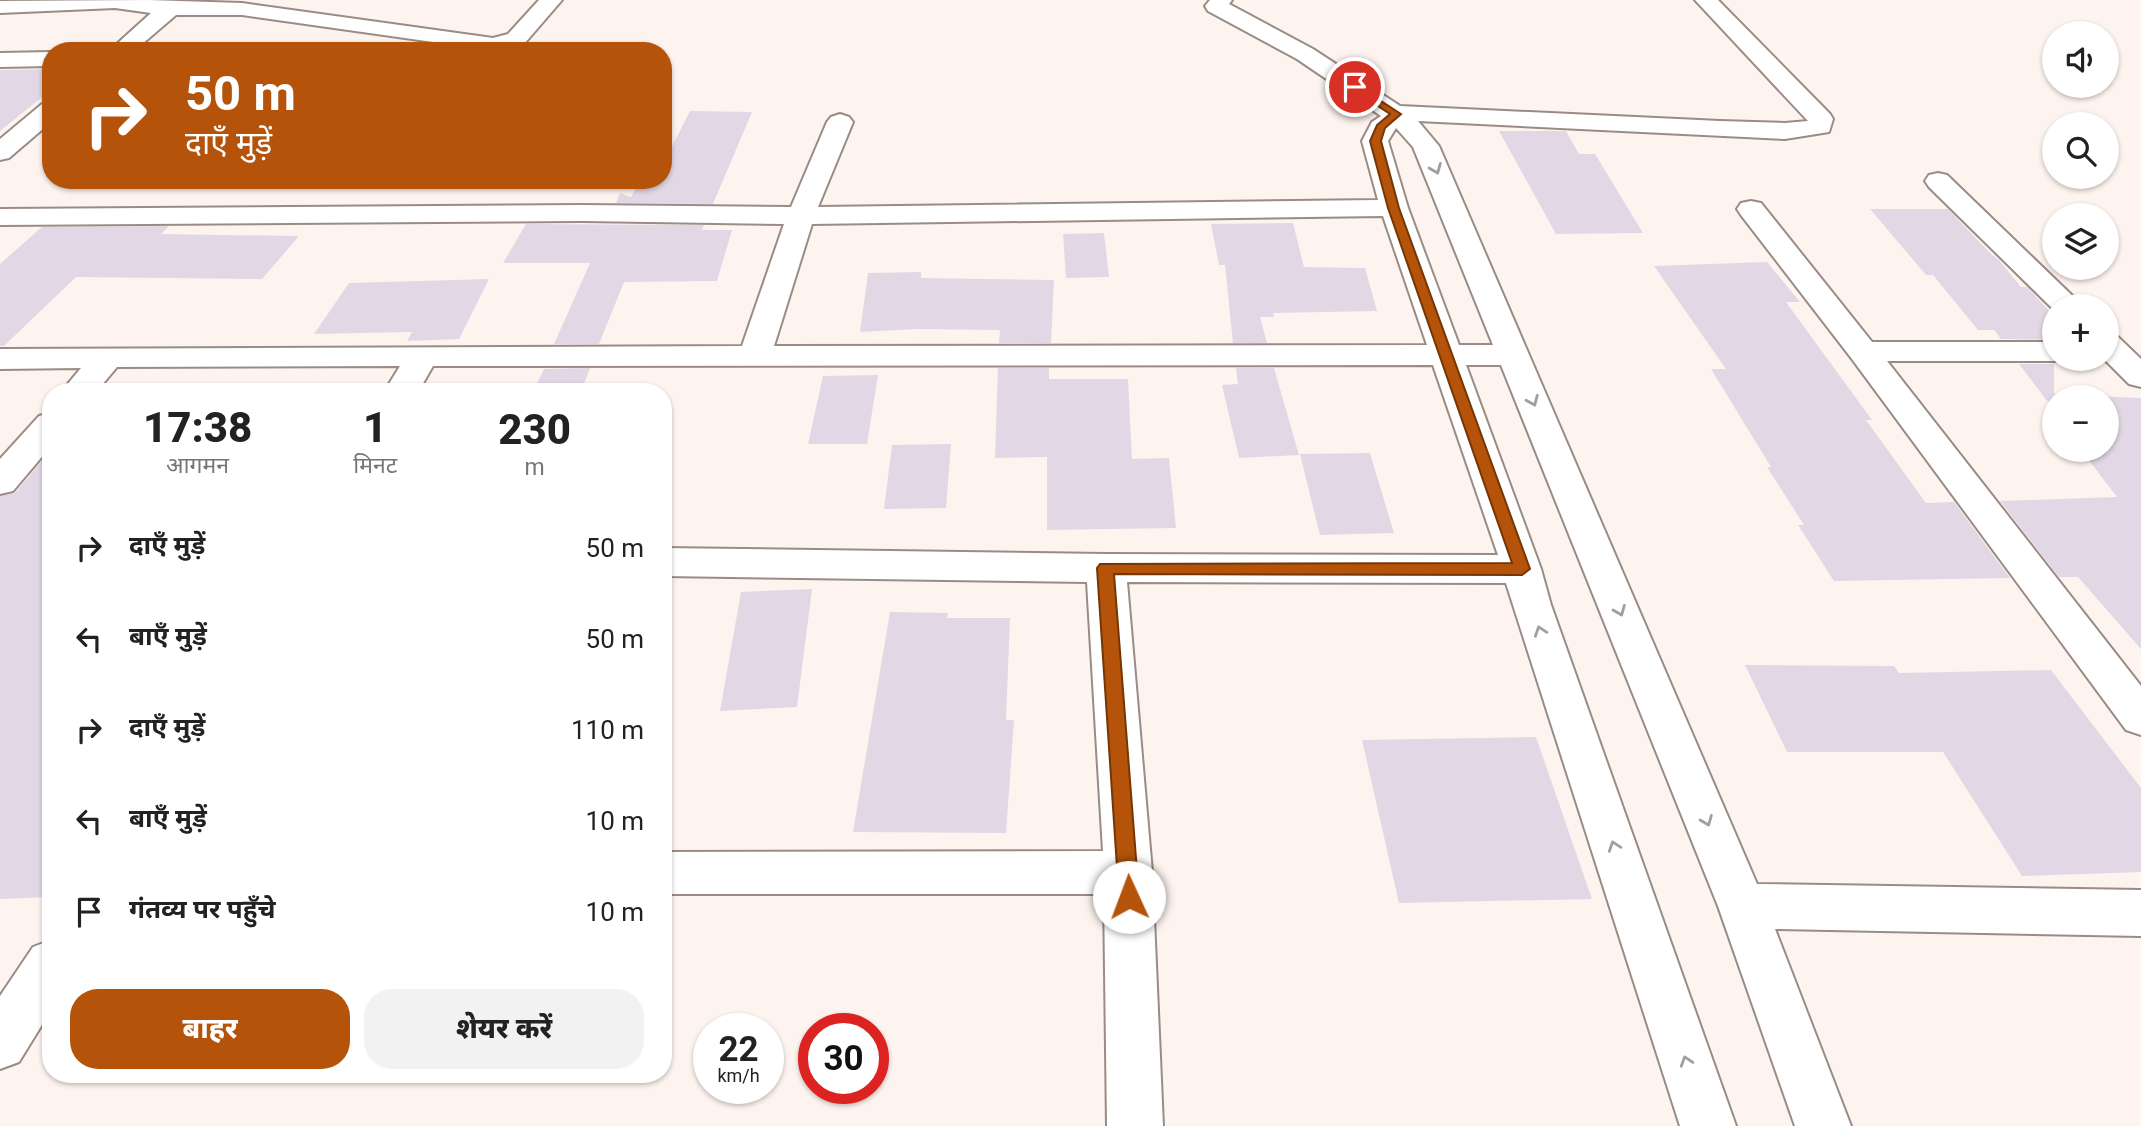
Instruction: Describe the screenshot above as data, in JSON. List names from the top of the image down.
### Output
{
  "page": {
    "map_buttons": ["+", "−"],
    "turn": ["50 m", "दाएँ मुड़ें"],
    "eta": [
      "17:38",
      "आगमन",
      "1",
      "मिनट",
      "230",
      "m"
    ],
    "list": [
      {
        "name": "दाएँ मुड़ें",
        "value": "50 m"
      },
      {
        "name": "बाएँ मुड़ें",
        "value": "50 m"
      },
      {
        "name": "दाएँ मुड़ें",
        "value": "110 m"
      },
      {
        "name": "बाएँ मुड़ें",
        "value": "10 m"
      },
      {
        "name": "गंतव्य पर पहुँचे",
        "value": "10 m"
      }
    ],
    "buttons": ["बाहर", "शेयर करें"],
    "speed": "22 km/h",
    "limit": "30"
  }
}
